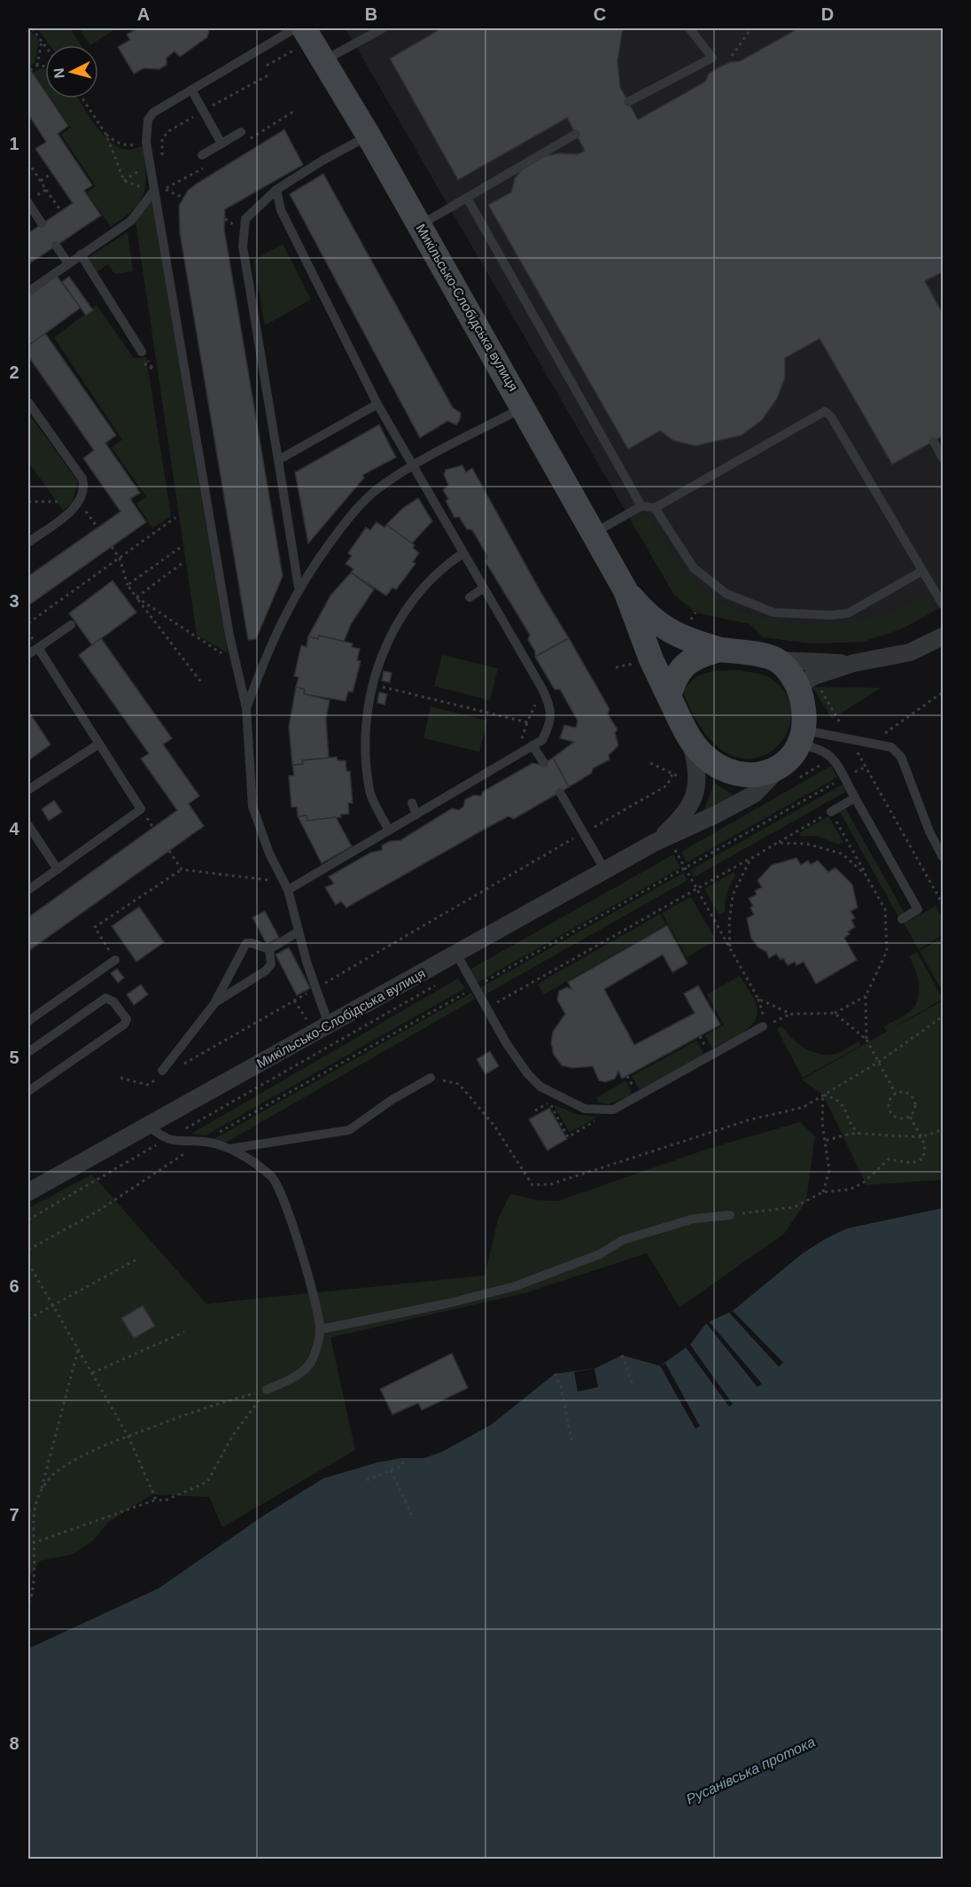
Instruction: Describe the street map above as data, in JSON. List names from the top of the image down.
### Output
{
  "streets": {
    "street": ["Микільсько-Слобідська вулиця"]
  },
  "water": ["Русанівська протока"],
  "north": "left",
  "grid": {
    "columns": [
      "A",
      "B",
      "C",
      "D"
    ],
    "rows": [
      "1",
      "2",
      "3",
      "4",
      "5",
      "6",
      "7",
      "8"
    ]
  }
}
